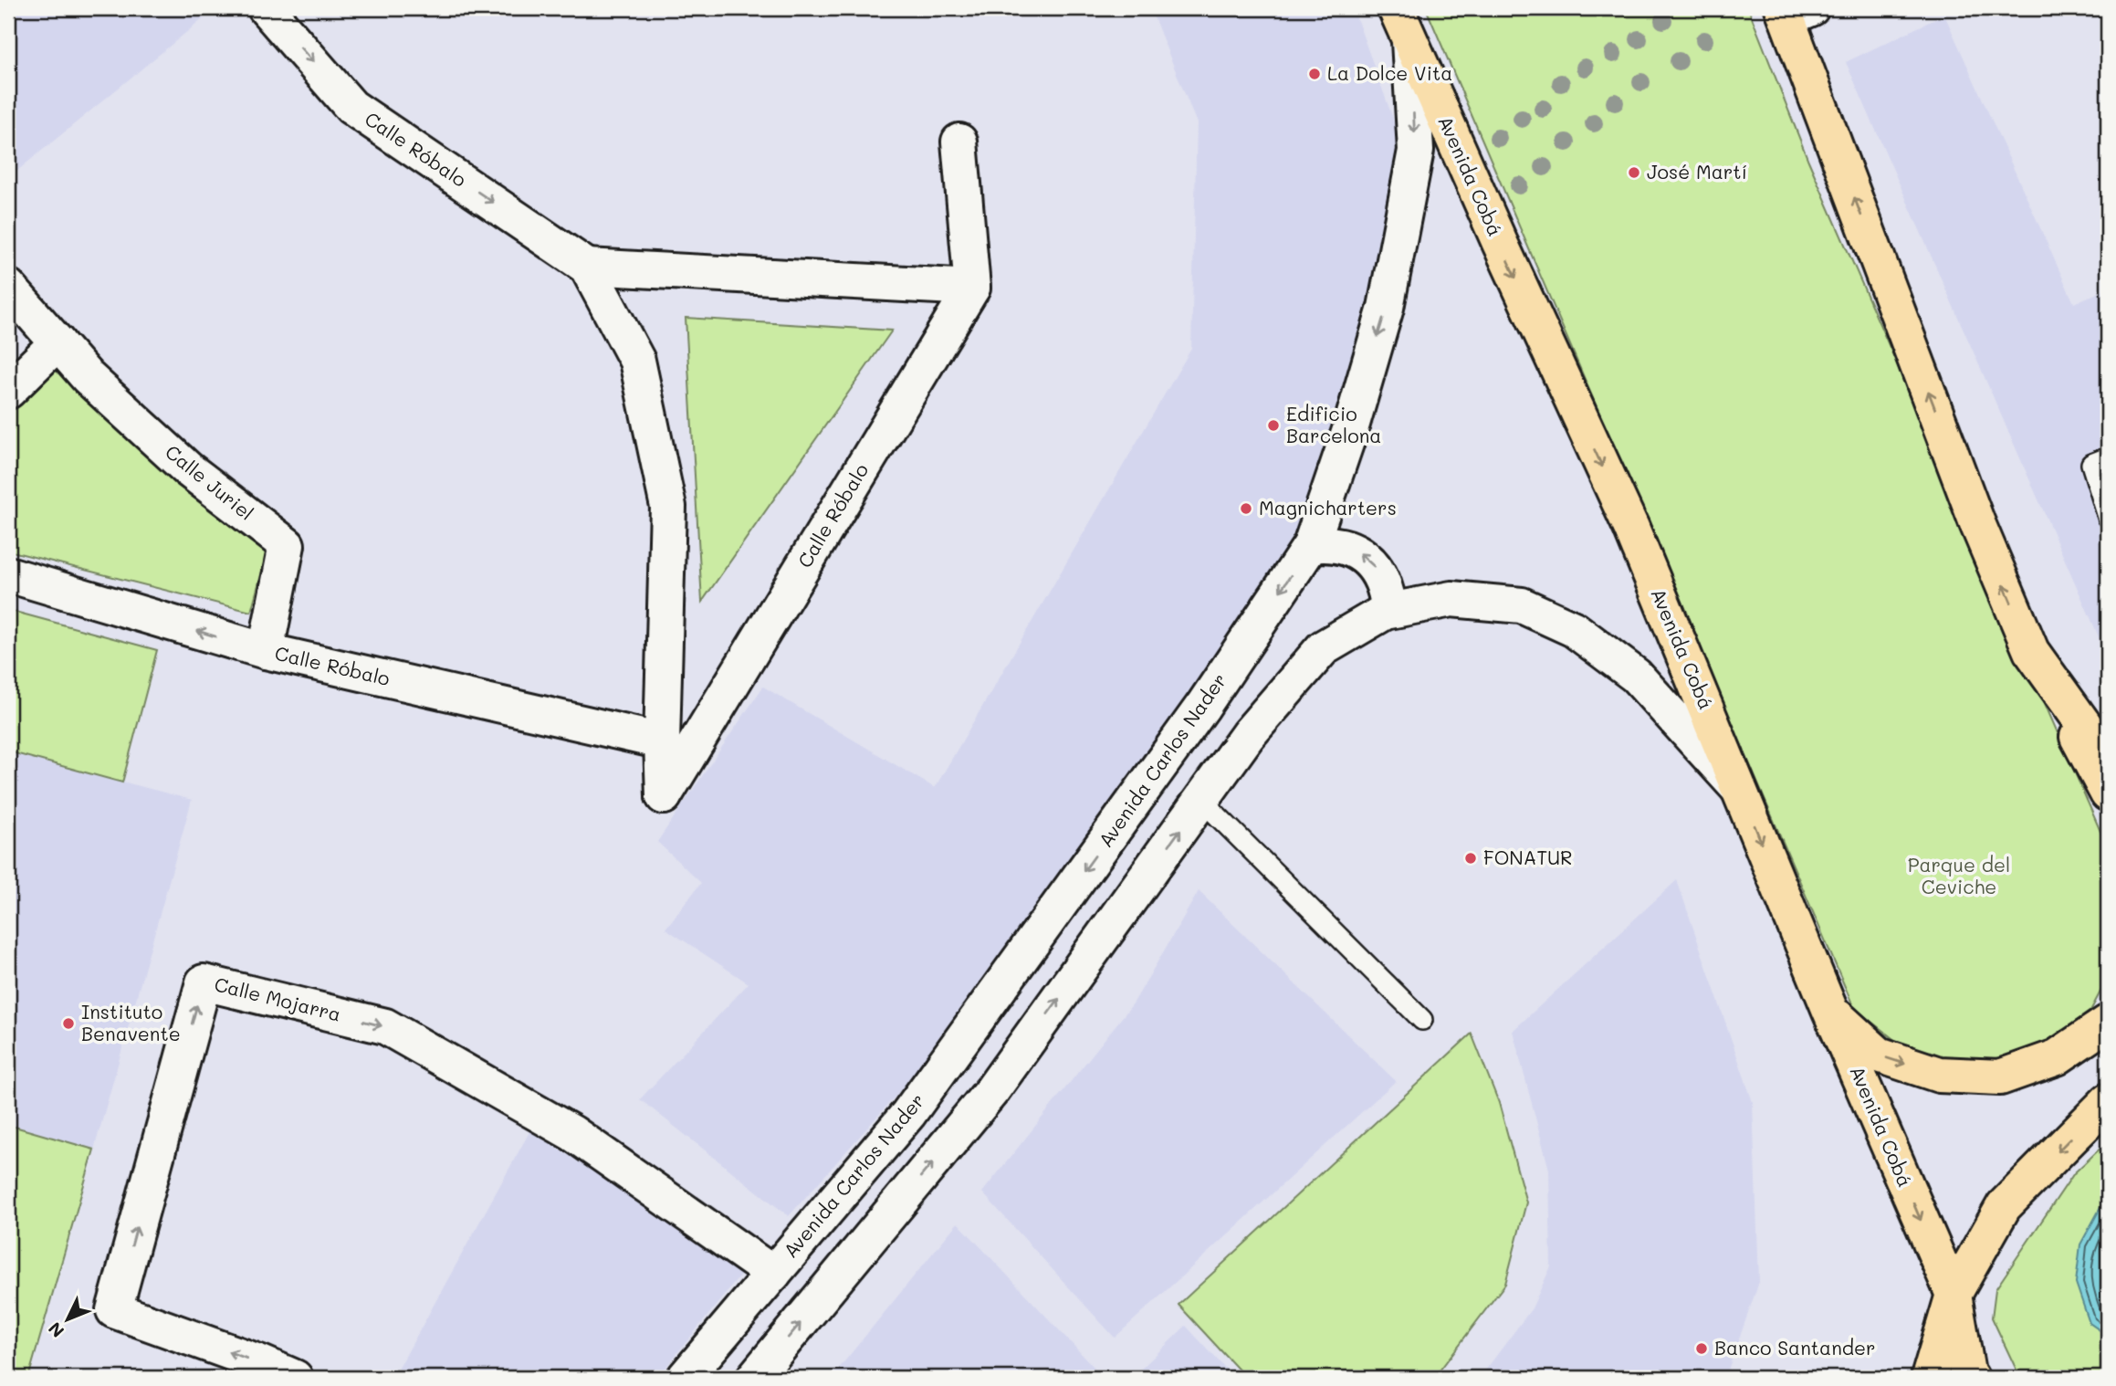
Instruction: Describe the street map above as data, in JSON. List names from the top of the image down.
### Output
{
  "streets": {
    "main road": ["Avenida Cobá"],
    "street": [
      "Calle Róbalo",
      "Calle Juriel",
      "Avenida Carlos Nader",
      "Calle Mojarra"
    ]
  },
  "crossings": [
    ["Calle Róbalo", "Calle Juriel"],
    ["Avenida Cobá", "Avenida Carlos Nader"],
    ["Avenida Carlos Nader", "Calle Mojarra"]
  ],
  "one_way": ["Avenida Cobá"],
  "parks": ["Parque del Ceviche"],
  "places": [
    "La Dolce Vita",
    "José Martí",
    "Edificio Barcelona",
    "Magnicharters",
    "FONATUR",
    "Instituto Benavente",
    "Banco Santander"
  ],
  "north": "bottom left"
}
